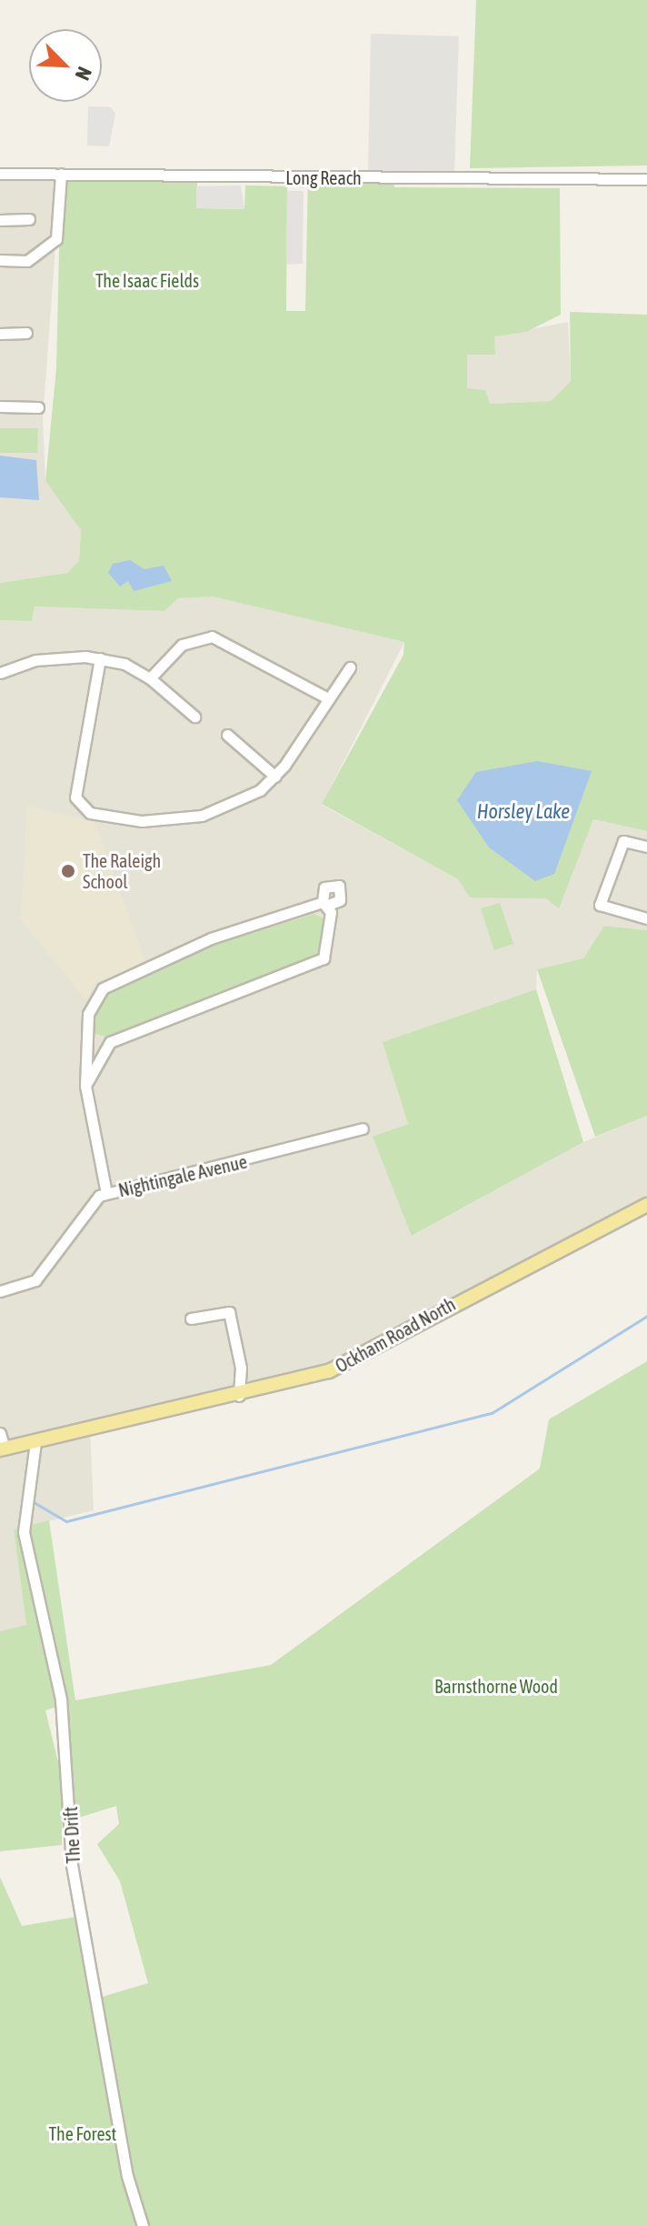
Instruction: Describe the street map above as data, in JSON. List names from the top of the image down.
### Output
{
  "streets": {
    "main road": ["Ockham Road North"],
    "street": ["Long Reach", "Nightingale Avenue", "The Drift"]
  },
  "crossings": [
    ["Ockham Road North", "The Drift"]
  ],
  "water": ["Horsley Lake"],
  "parks": ["The Isaac Fields", "Barnsthorne Wood", "The Forest"],
  "places": ["The Raleigh School"],
  "north": "bottom right"
}
